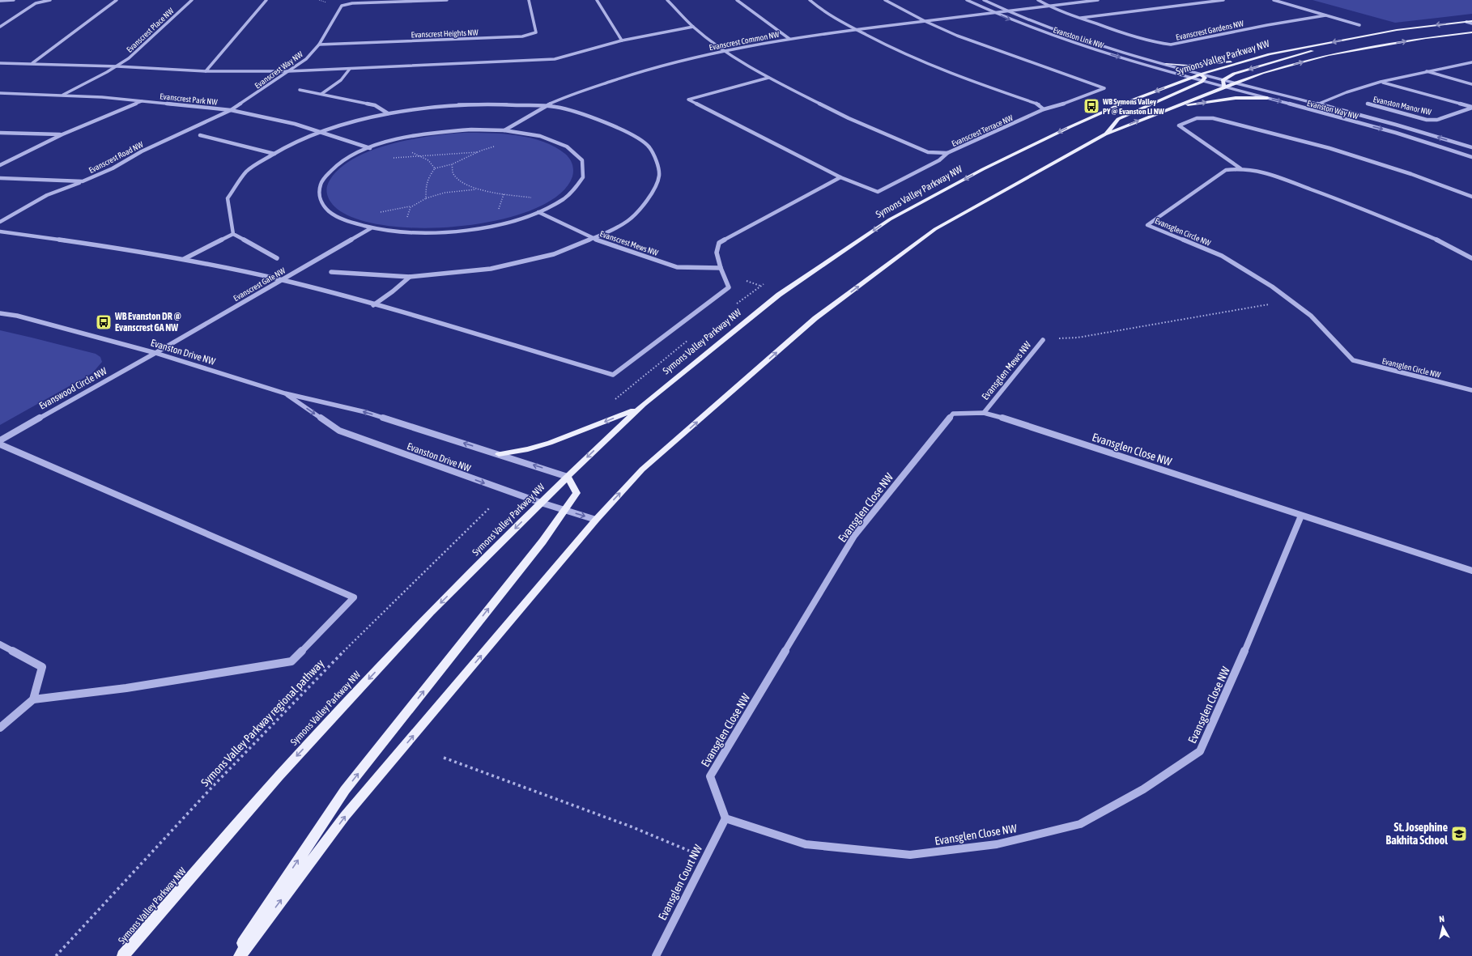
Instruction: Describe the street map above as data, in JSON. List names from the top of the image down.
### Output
{
  "streets": {
    "main road": ["Symons Valley Parkway NW"],
    "street": [
      "Evanscrest Place NW",
      "Evanscrest Gardens NW",
      "Evanscrest Heights NW",
      "Evanston Link NW",
      "Evanscrest Common NW",
      "Evanscrest Way NW",
      "Evanscrest Park NW",
      "Evanston Manor NW",
      "Evanston Way NW",
      "Evanscrest Terrace NW",
      "Evanscrest Road NW",
      "Evansglen Circle NW",
      "Evanscrest Mews NW",
      "Evanscrest Gate NW",
      "Evanston Drive NW",
      "Evansglen Mews NW",
      "Evanswood Circle NW",
      "Evansglen Close NW",
      "Evansglen Court NW"
    ],
    "path": ["Symons Valley Parkway regional pathway"]
  },
  "crossings": [
    ["Evanscrest Place NW", "Evanscrest Park NW"],
    ["Evanscrest Gardens NW", "Evanscrest Common NW"],
    ["Evanscrest Heights NW", "Evanscrest Way NW"],
    ["Evanston Link NW", "Evanscrest Common NW"],
    ["Evanston Link NW", "Symons Valley Parkway NW"],
    ["Evanston Link NW", "Evanston Way NW"],
    ["Evanscrest Common NW", "Evanscrest Terrace NW"],
    ["Symons Valley Parkway NW", "Evanston Way NW"],
    ["Symons Valley Parkway NW", "Evanston Drive NW"],
    ["Evanscrest Way NW", "Evanscrest Park NW"],
    ["Evanscrest Way NW", "Evanscrest Road NW"],
    ["Evanscrest Park NW", "Evanscrest Road NW"],
    ["Evanston Manor NW", "Evanston Way NW"],
    ["Evanscrest Gate NW", "Evanston Drive NW"],
    ["Evanscrest Gate NW", "Evanswood Circle NW"],
    ["Evanston Drive NW", "Evanswood Circle NW"],
    ["Evansglen Mews NW", "Evansglen Close NW"],
    ["Evansglen Close NW", "Evansglen Court NW"]
  ],
  "places": {
    "bus stop": ["WB Symons Valley PY @ Evanston LI NW", "WB Evanston DR @ Evanscrest GA NW"],
    "school or university": ["St. Josephine Bakhita School"]
  },
  "north": "top"
}
